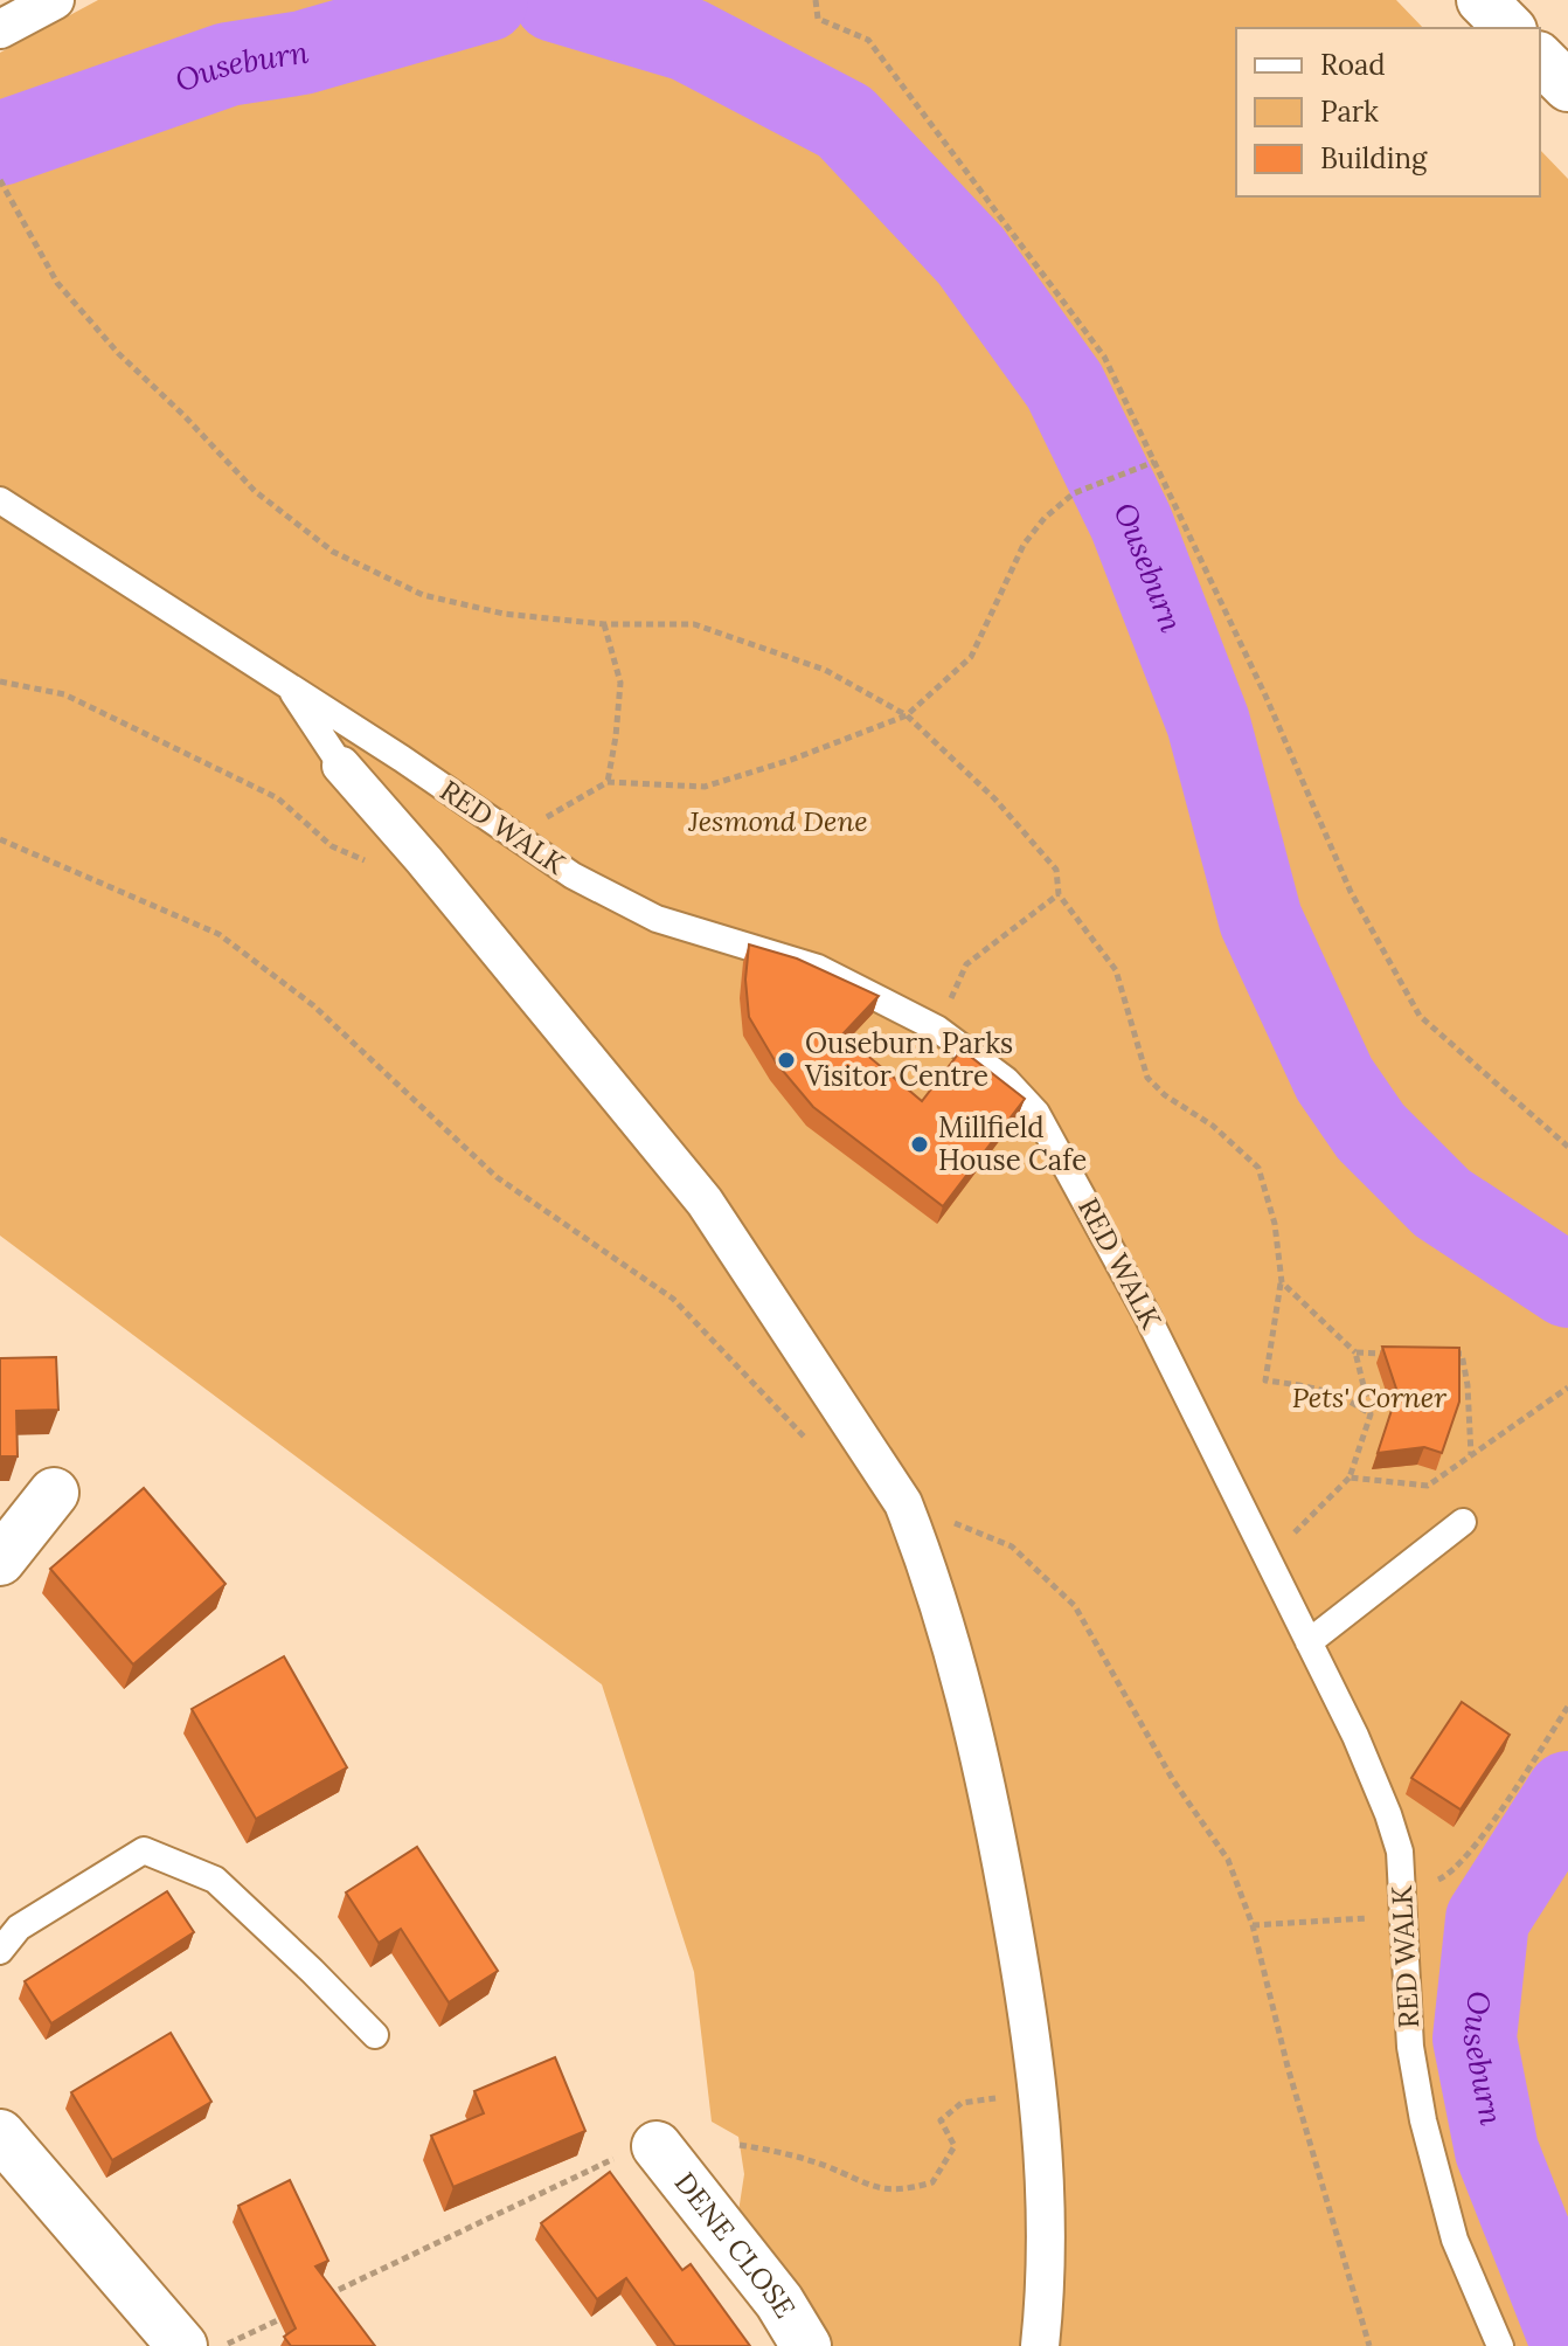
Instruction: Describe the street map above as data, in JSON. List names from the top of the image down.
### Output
{
  "streets": {
    "street": ["DENE CLOSE"],
    "lane": ["RED WALK"]
  },
  "water": ["Ouseburn"],
  "parks": ["Jesmond Dene", "Pets' Corner"],
  "places": ["Ouseburn Parks Visitor Centre", "Millfield House Cafe"],
  "legend": ["Road", "Park", "Building"]
}
